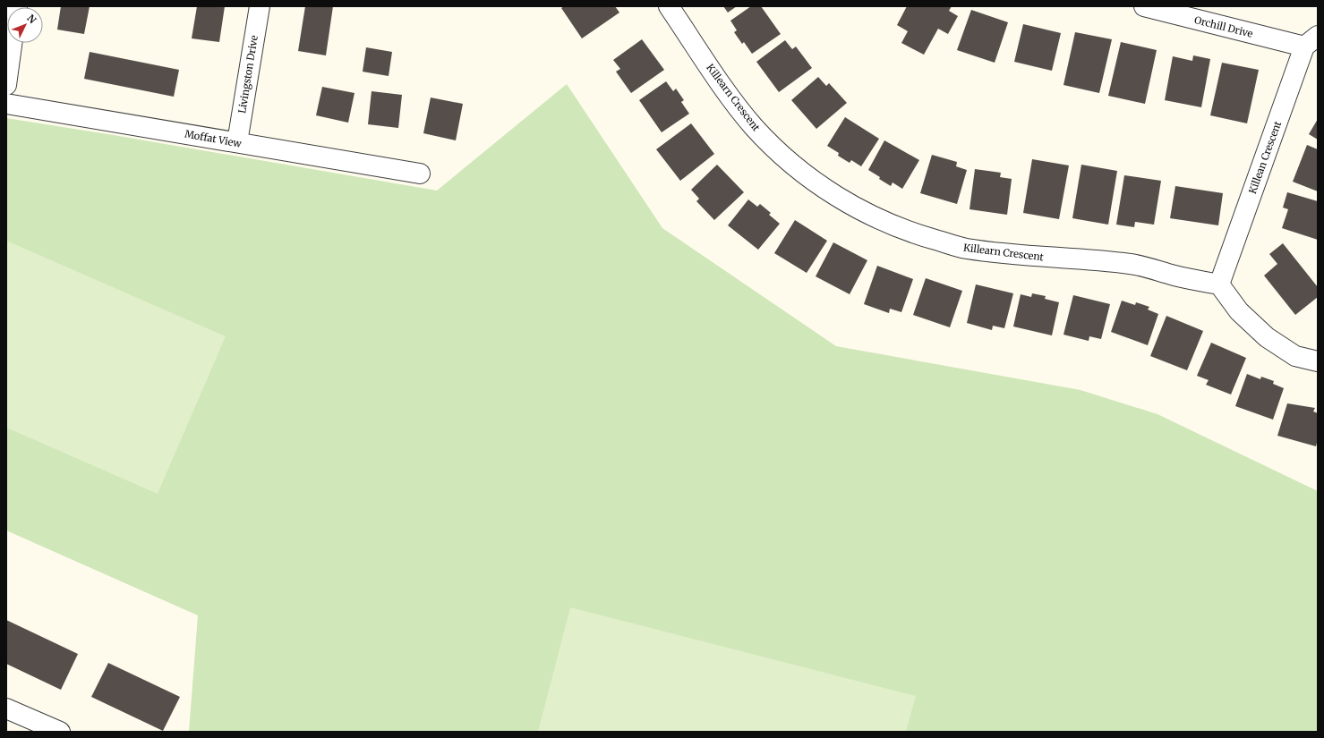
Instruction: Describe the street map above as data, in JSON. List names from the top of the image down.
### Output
{
  "streets": {
    "street": [
      "Orchill Drive",
      "Livingston Drive",
      "Killearn Crescent",
      "Moffat View",
      "Killean Crescent"
    ]
  },
  "crossings": [
    ["Orchill Drive", "Killean Crescent"],
    ["Livingston Drive", "Moffat View"],
    ["Killearn Crescent", "Killean Crescent"]
  ],
  "north": "top right"
}
